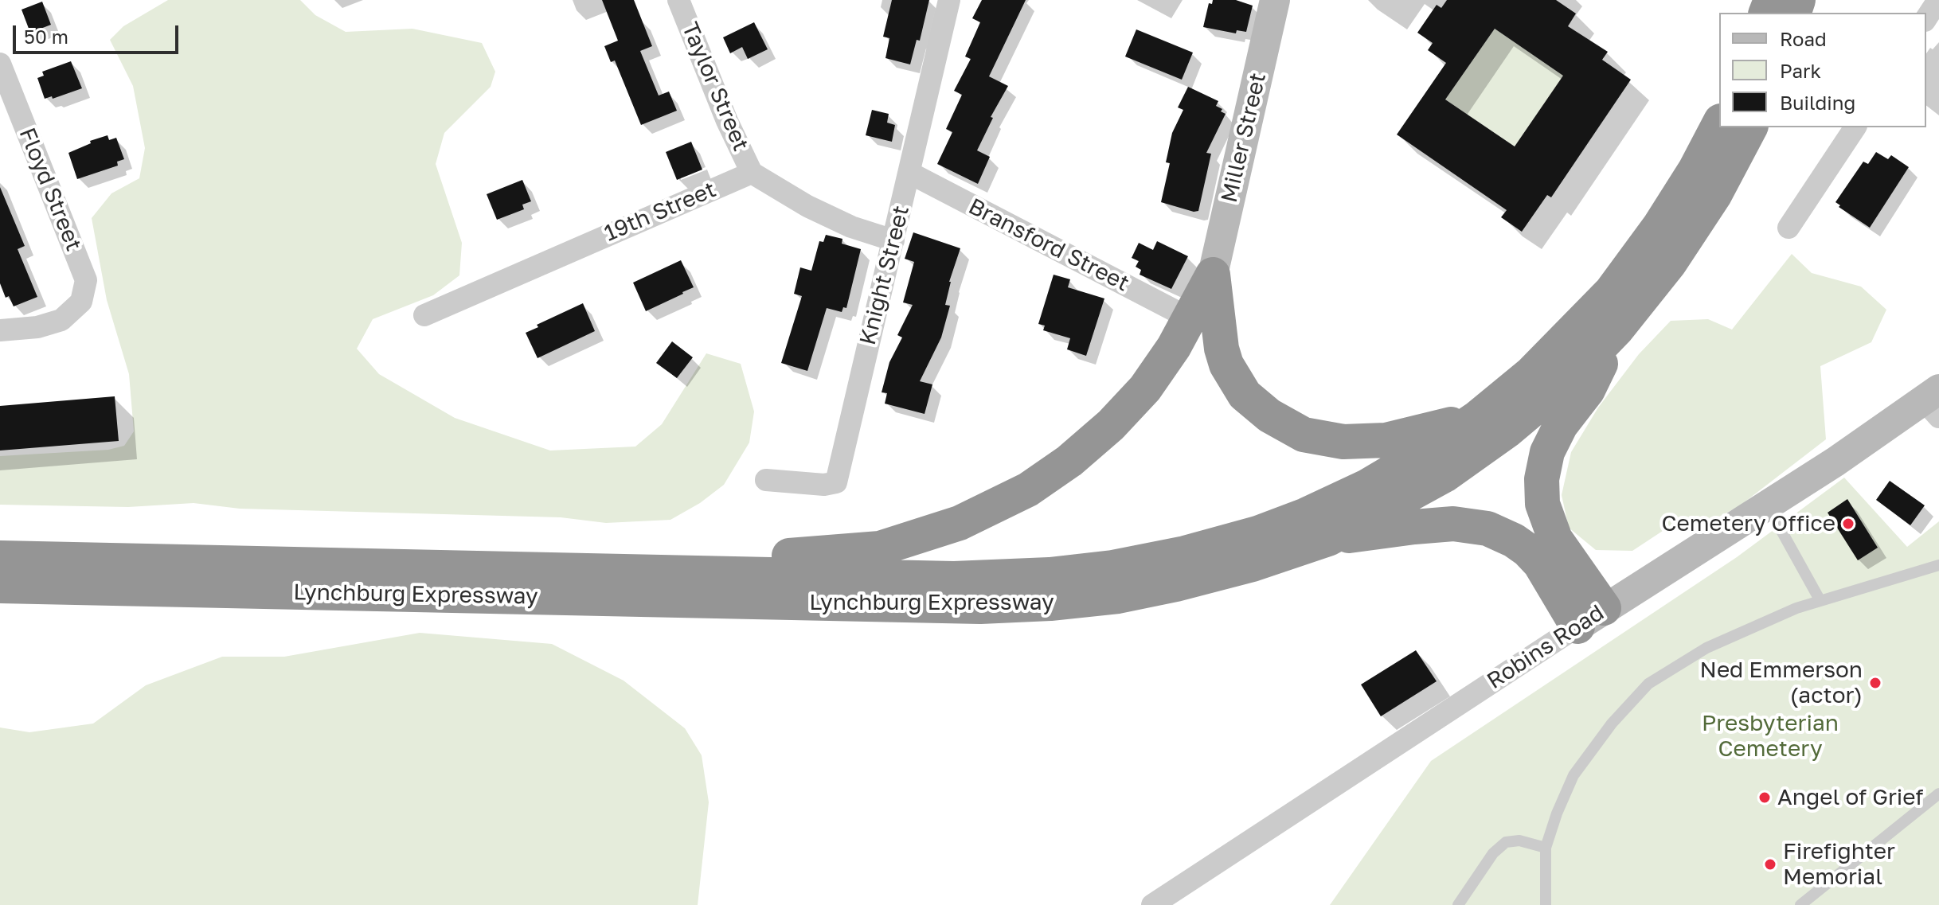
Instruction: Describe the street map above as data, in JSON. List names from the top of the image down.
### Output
{
  "streets": {
    "highway": ["Lynchburg Expressway"],
    "main road": ["Miller Street", "Robins Road"],
    "street": [
      "Taylor Street",
      "Floyd Street",
      "19th Street",
      "Bransford Street",
      "Knight Street"
    ]
  },
  "crossings": [
    ["Taylor Street", "19th Street"],
    ["Bransford Street", "Knight Street"]
  ],
  "parks": ["Presbyterian Cemetery"],
  "places": [
    "Cemetery Office",
    "Ned Emmerson (actor)",
    "Angel of Grief",
    "Firefighter Memorial"
  ],
  "legend": ["Road", "Park", "Building"],
  "scale_bar": "50 m"
}
